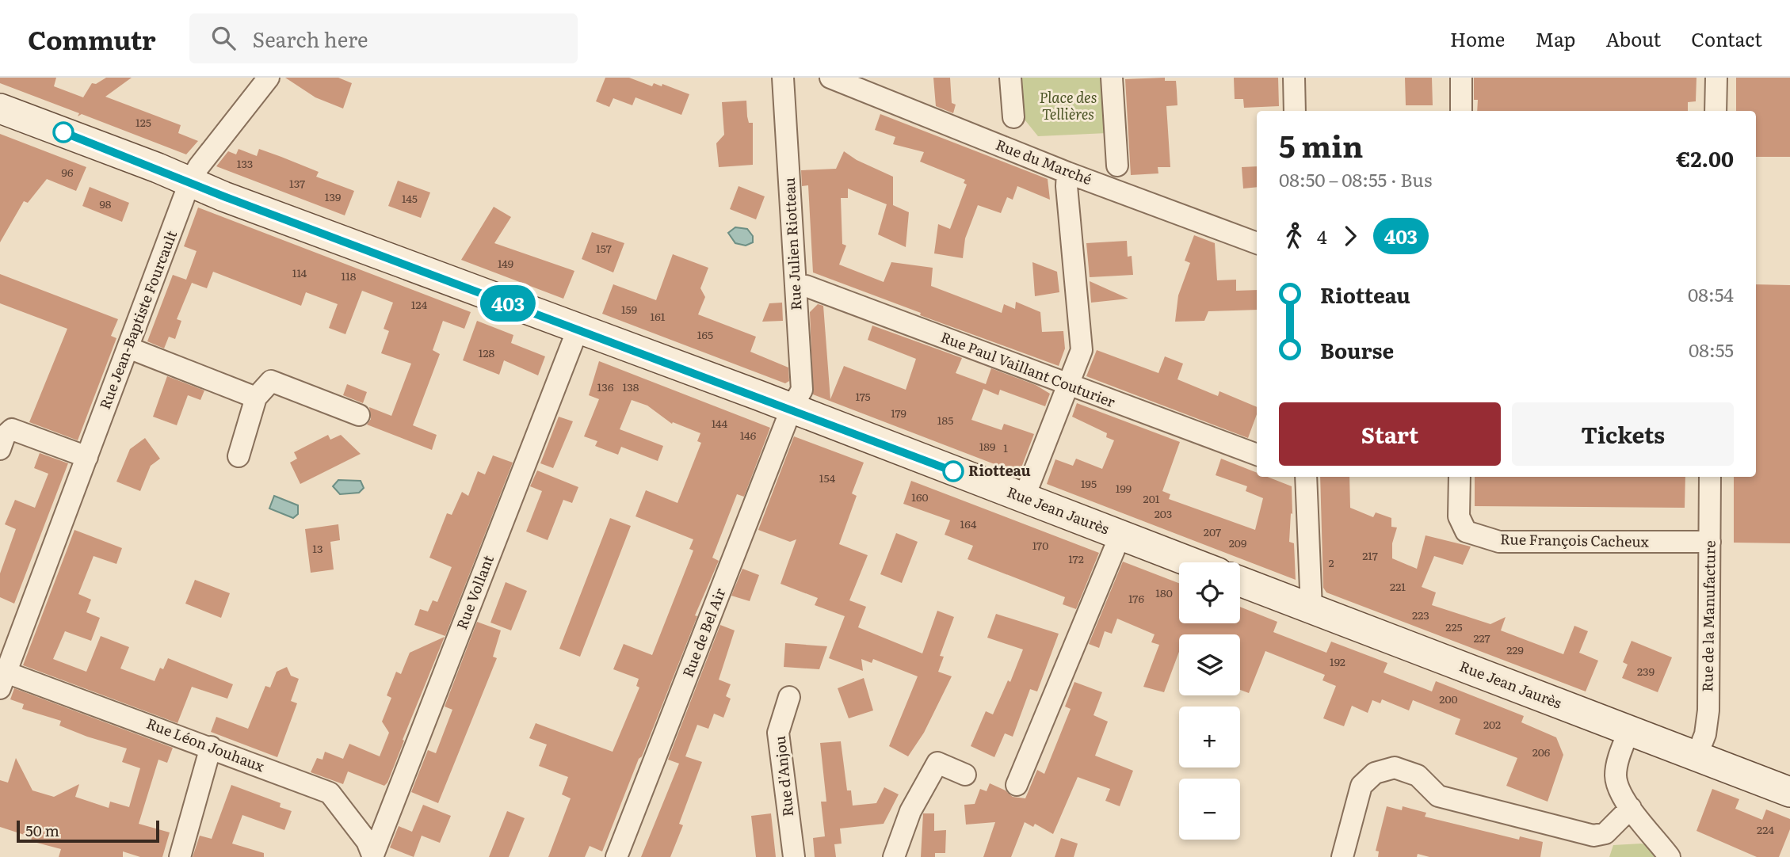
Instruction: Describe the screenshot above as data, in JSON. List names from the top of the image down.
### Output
{
  "streets": {
    "main road": ["Rue Jean Jaurès"],
    "street": [
      "Rue du Marché",
      "Rue Julien Riotteau",
      "Rue Jean-Baptiste Fourcault",
      "Rue Paul Vaillant Couturier",
      "Rue François Cacheux",
      "Rue Vollant",
      "Rue de la Manufacture",
      "Rue de Bel Air",
      "Rue Léon Jouhaux",
      "Rue d'Anjou"
    ]
  },
  "crossings": [
    ["Rue Julien Riotteau", "Rue Paul Vaillant Couturier"],
    ["Rue Julien Riotteau", "Rue Jean Jaurès"],
    ["Rue Julien Riotteau", "Rue de Bel Air"],
    ["Rue Jean-Baptiste Fourcault", "Rue Jean Jaurès"],
    ["Rue Jean-Baptiste Fourcault", "Rue Léon Jouhaux"],
    ["Rue Jean Jaurès", "Rue Vollant"],
    ["Rue Jean Jaurès", "Rue de la Manufacture"],
    ["Rue Jean Jaurès", "Rue de Bel Air"],
    ["Rue François Cacheux", "Rue de la Manufacture"],
    ["Rue Vollant", "Rue Léon Jouhaux"]
  ],
  "parks": ["Place des Tellières"],
  "places": ["Riotteau"],
  "lines": ["bus line 403"],
  "house_numbers": [
    "125",
    "133",
    "96",
    "137",
    "139",
    "145",
    "98",
    "157",
    "149",
    "114",
    "118",
    "124",
    "159",
    "161",
    "165",
    "128",
    "136",
    "138",
    "175",
    "179",
    "185",
    "144",
    "146",
    "189",
    "1",
    "154",
    "195",
    "199",
    "160",
    "201",
    "203",
    "164",
    "207",
    "209",
    "170",
    "13",
    "217",
    "172",
    "2",
    "221",
    "180",
    "176",
    "223",
    "225",
    "227",
    "229",
    "192",
    "239",
    "200",
    "202",
    "206",
    "224"
  ],
  "scale_bar": "50 m",
  "page": {
    "header": "Commutr",
    "search": "Search here",
    "nav": [
      "Home",
      "Map",
      "About",
      "Contact"
    ],
    "on_map": "403",
    "heading": ["5 min", "08:50 – 08:55 · Bus", "€2.00"],
    "legs": ["4", "403"],
    "list": [
      {
        "name": "Riotteau",
        "value": "08:54"
      },
      {
        "name": "Bourse",
        "value": "08:55"
      }
    ],
    "buttons": ["Start", "Tickets"],
    "map_buttons": ["+", "−"],
    "scale": "50 m"
  }
}
